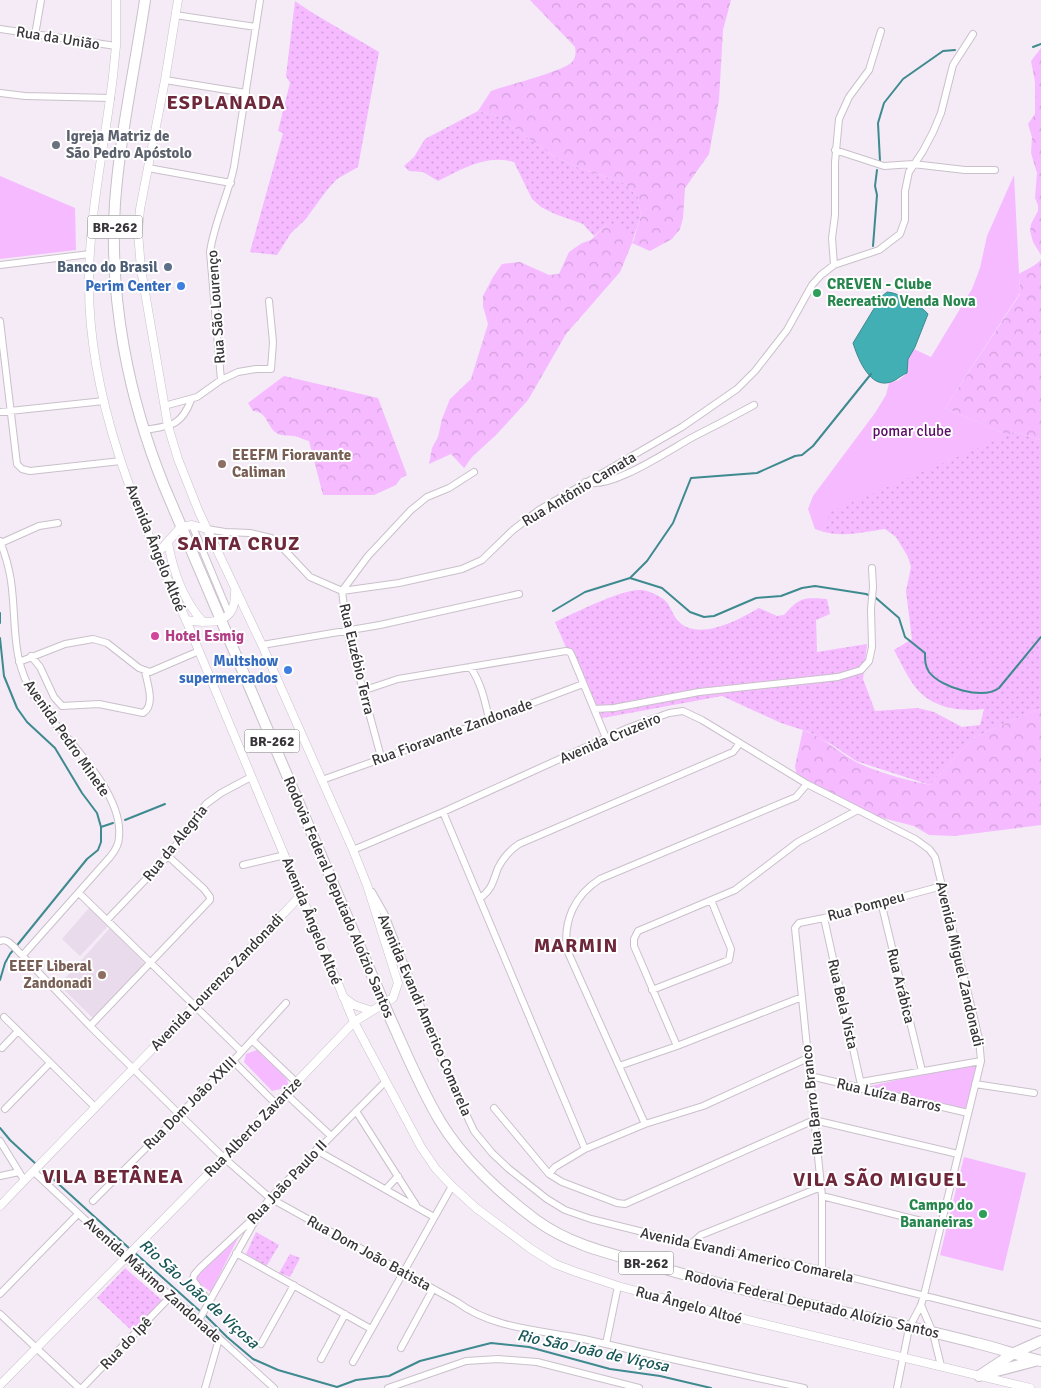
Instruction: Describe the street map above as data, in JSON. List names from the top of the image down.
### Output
{
  "streets": {
    "highway": ["BR-262", "Rodovia Federal Deputado Aloízio Santos"],
    "street": [
      "Rua da União",
      "Rua São Lourenço",
      "Rua Antônio Camata",
      "Avenida Ângelo Altoé",
      "Rua Euzébio Terra",
      "Rua Fioravante Zandonade",
      "Avenida Pedro Minete",
      "Avenida Cruzeiro",
      "Rua da Alegria",
      "Rua Pompeu",
      "Avenida Miguel Zandonadi",
      "Avenida Lourenzo Zandonadi",
      "Rua Arábica",
      "Rua Bela Vista",
      "Avenida Evandi Americo Comarela",
      "Rua Luíza Barros",
      "Rua Barro Branco",
      "Rua Dom João XXIII",
      "Rua Alberto Zavarize",
      "Rua João Paulo II",
      "Rua Dom João Batista",
      "Avenida Máximo Zandonade",
      "Rua Ângelo Altoé",
      "Rua do Ipê"
    ]
  },
  "crossings": [
    ["Rua da União", "Avenida Ângelo Altoé"],
    ["Rua Antônio Camata", "Rua Euzébio Terra"],
    ["Avenida Ângelo Altoé", "Rua da Alegria"],
    ["Avenida Ângelo Altoé", "Avenida Lourenzo Zandonadi"],
    ["Avenida Ângelo Altoé", "Rua Alberto Zavarize"],
    ["Avenida Ângelo Altoé", "Rua Ângelo Altoé"],
    ["Rua Euzébio Terra", "Rua Fioravante Zandonade"],
    ["Rua Fioravante Zandonade", "Avenida Evandi Americo Comarela"],
    ["Avenida Pedro Minete", "Rua Dom João Batista"],
    ["Avenida Cruzeiro", "Avenida Miguel Zandonadi"],
    ["Avenida Cruzeiro", "Avenida Evandi Americo Comarela"],
    ["Rodovia Federal Deputado Aloízio Santos", "Avenida Miguel Zandonadi"],
    ["Rua Pompeu", "Avenida Miguel Zandonadi"],
    ["Rua Pompeu", "Rua Arábica"],
    ["Rua Pompeu", "Rua Bela Vista"],
    ["Rua Pompeu", "Rua Barro Branco"],
    ["Avenida Miguel Zandonadi", "Avenida Evandi Americo Comarela"],
    ["Avenida Miguel Zandonadi", "Rua Luíza Barros"],
    ["Avenida Lourenzo Zandonadi", "Rua Dom João Batista"],
    ["Avenida Lourenzo Zandonadi", "Avenida Máximo Zandonade"],
    ["Rua Bela Vista", "Rua Luíza Barros"],
    ["Avenida Evandi Americo Comarela", "Rua Barro Branco"],
    ["Rua Luíza Barros", "Rua Barro Branco"],
    ["Rua Dom João XXIII", "Rua Dom João Batista"],
    ["Rua Alberto Zavarize", "Rua Dom João Batista"],
    ["Rua Alberto Zavarize", "Avenida Máximo Zandonade"],
    ["Rua Alberto Zavarize", "Rua Ângelo Altoé"],
    ["Rua João Paulo II", "Rua Dom João Batista"],
    ["Rua João Paulo II", "Rua Ângelo Altoé"],
    ["Avenida Máximo Zandonade", "Rua do Ipê"]
  ],
  "districts": [
    "ESPLANADA",
    "SANTA CRUZ",
    "MARMIN",
    "VILA BETÂNEA",
    "VILA SÃO MIGUEL"
  ],
  "water": ["Rio São João de Viçosa"],
  "parks": ["pomar clube"],
  "places": [
    "Igreja Matriz de São Pedro Apóstolo",
    "Banco do Brasil",
    "Perim Center",
    "CREVEN - Clube Recreativo Venda Nova",
    "EEEFM Fioravante Caliman",
    "Hotel Esmig",
    "Multshow supermercados",
    "EEEF Liberal Zandonadi",
    "Campo do Bananeiras"
  ]
}
